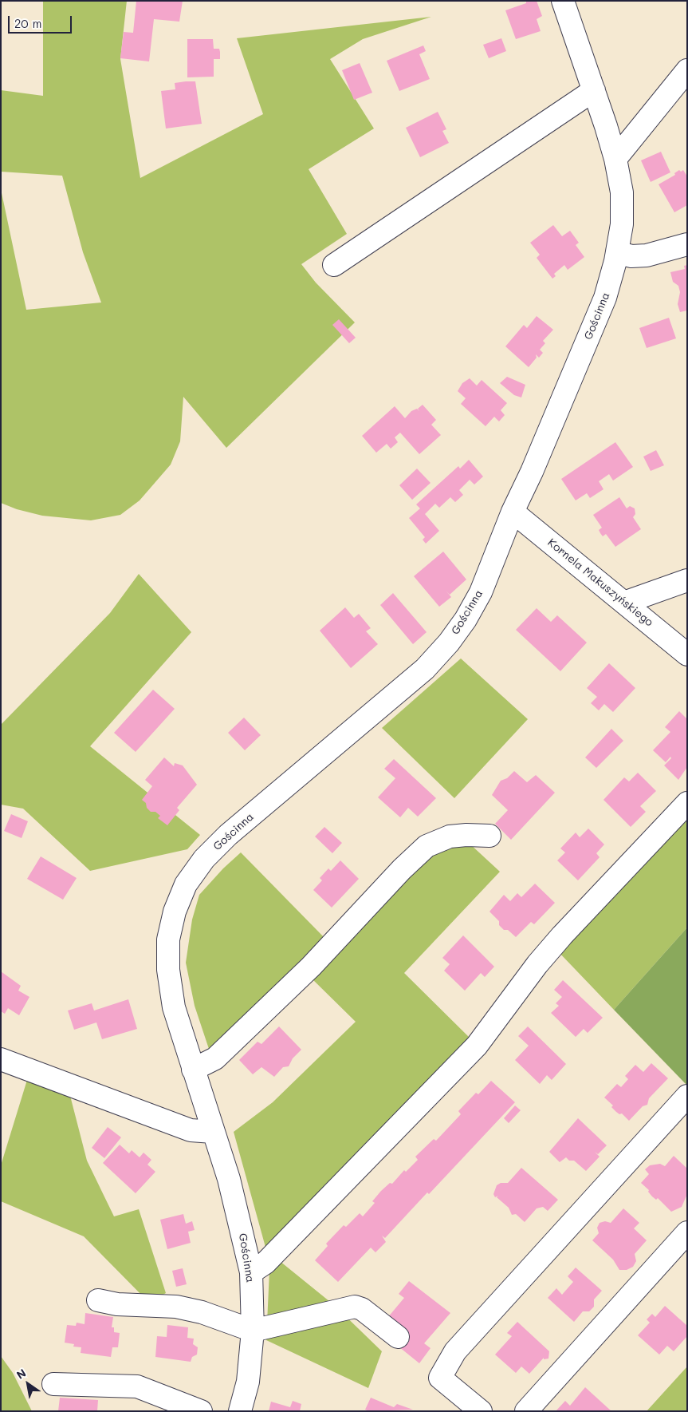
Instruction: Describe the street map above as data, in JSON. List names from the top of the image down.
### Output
{
  "streets": {
    "street": ["Gościnna", "Kornela Makuszyńskiego"]
  },
  "crossings": [
    ["Gościnna", "Kornela Makuszyńskiego"]
  ],
  "scale_bar": "20 m",
  "north": "top left"
}
